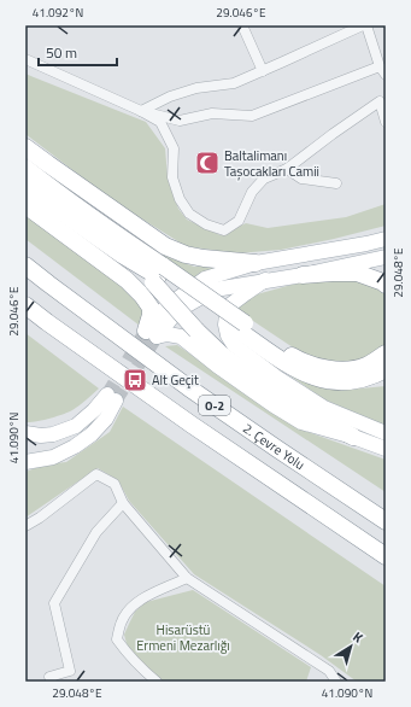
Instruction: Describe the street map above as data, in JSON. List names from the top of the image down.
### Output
{
  "streets": {
    "highway": ["O-2", "2. Çevre Yolu"]
  },
  "parks": ["Hisarüstü Ermeni Mezarlığı"],
  "places": {
    "mosque": ["Baltalimanı Taşocakları Camii"],
    "bus stop": ["Alt Geçit"]
  },
  "scale_bar": "50 m",
  "north": "top right",
  "coordinates": [
    "41.092°N",
    "29.046°E",
    "29.048°E",
    "41.090°N"
  ]
}
